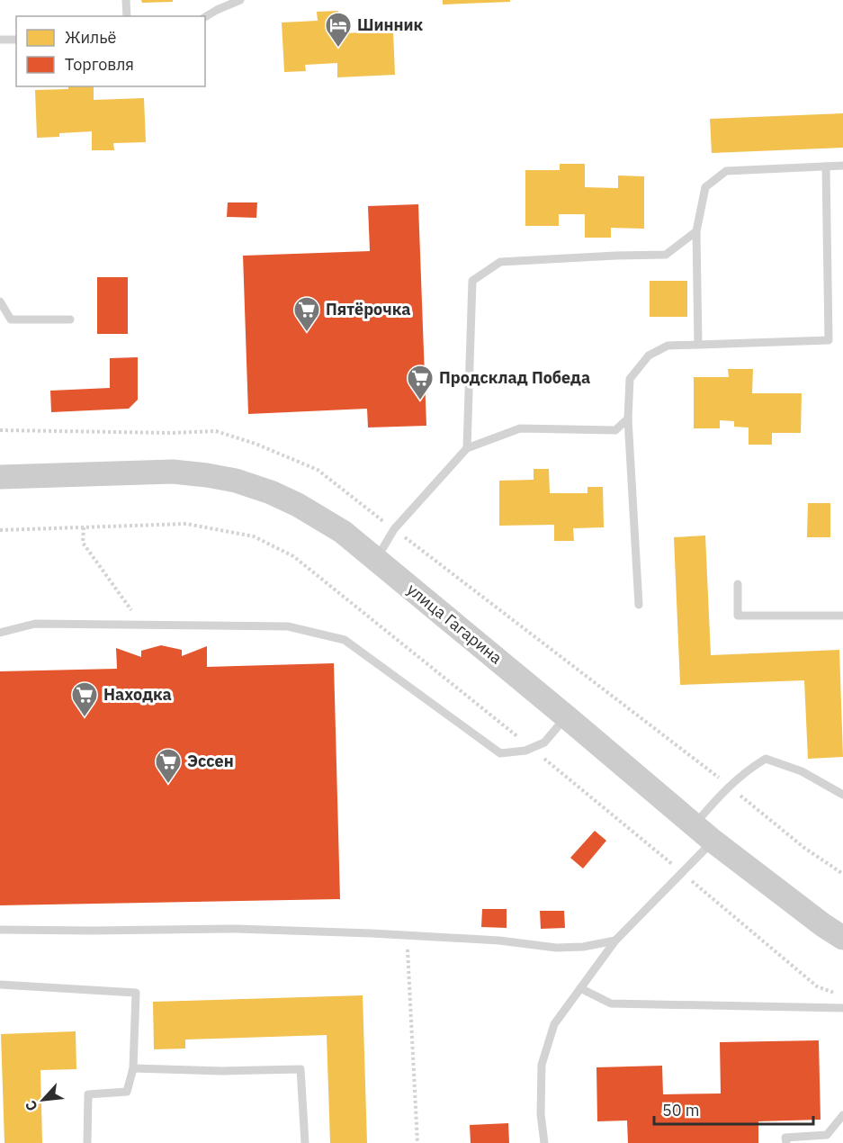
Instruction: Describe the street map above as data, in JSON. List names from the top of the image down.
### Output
{
  "streets": {
    "main road": ["улица Гагарина"]
  },
  "places": {
    "hotel": ["Шинник"],
    "supermarket": [
      "Пятёрочка",
      "Продсклад Победа",
      "Находка",
      "Эссен"
    ]
  },
  "legend": ["Жильё", "Торговля"],
  "scale_bar": "50 m",
  "north": "bottom left"
}
